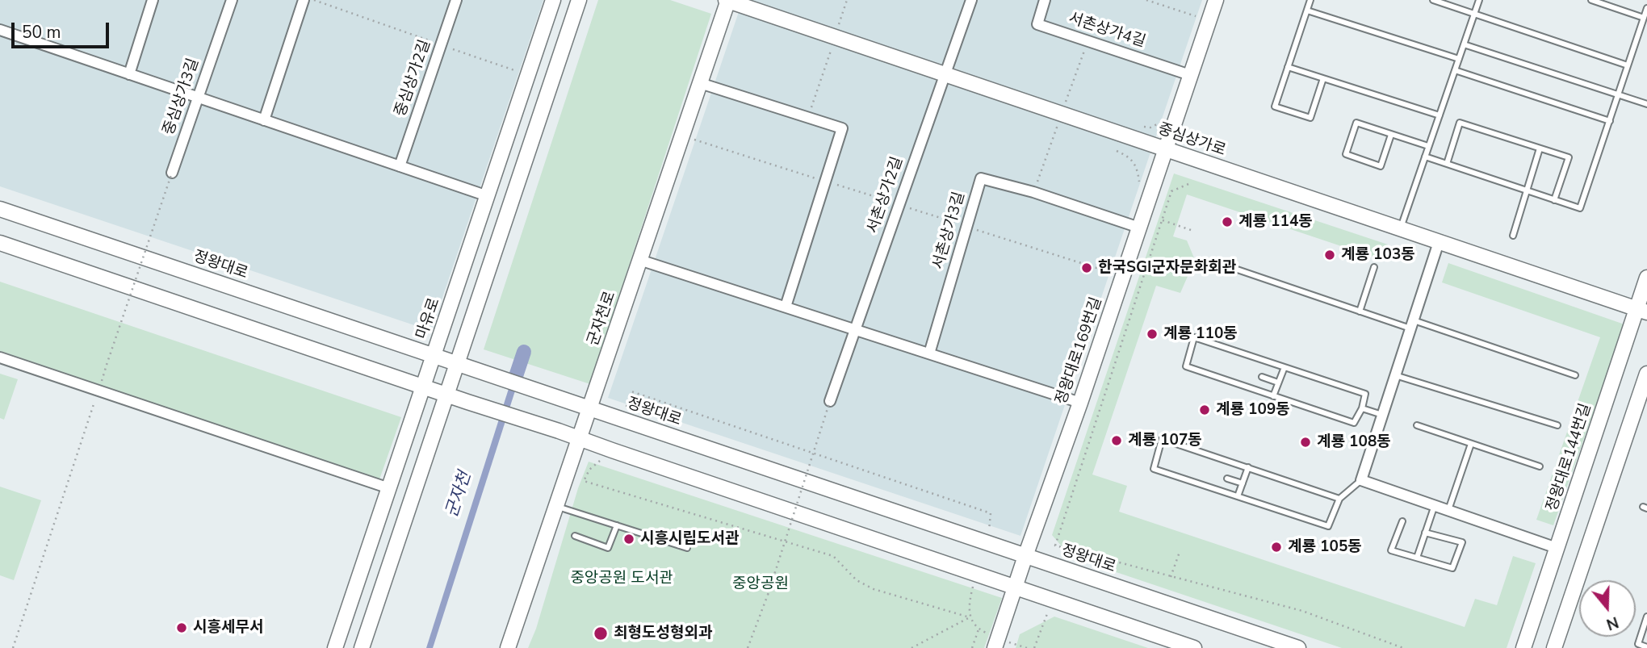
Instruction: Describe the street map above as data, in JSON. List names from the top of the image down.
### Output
{
  "streets": {
    "street": [
      "서촌상가4길",
      "중심상가2길",
      "중심상가3길",
      "중심상가로",
      "서촌상가2길",
      "서촌상가3길",
      "정왕대로",
      "마유로",
      "군자천로",
      "정왕대로169번길",
      "정왕대로144번길"
    ]
  },
  "crossings": [
    ["서촌상가4길", "정왕대로169번길"],
    ["중심상가로", "서촌상가2길"],
    ["중심상가로", "군자천로"],
    ["중심상가로", "정왕대로169번길"],
    ["중심상가로", "정왕대로144번길"],
    ["서촌상가3길", "정왕대로169번길"],
    ["정왕대로", "마유로"],
    ["정왕대로", "군자천로"],
    ["정왕대로", "정왕대로169번길"]
  ],
  "water": ["군자천"],
  "parks": ["중앙공원 도서관", "중앙공원"],
  "places": [
    "계룡 114동",
    "계룡 103동",
    "한국SGI군자문화회관",
    "계룡 110동",
    "계룡 109동",
    "계룡 107동",
    "계룡 108동",
    "시흥시립도서관",
    "계룡 105동",
    "시흥세무서",
    "최형도성형외과"
  ],
  "scale_bar": "50 m",
  "north": "bottom"
}
